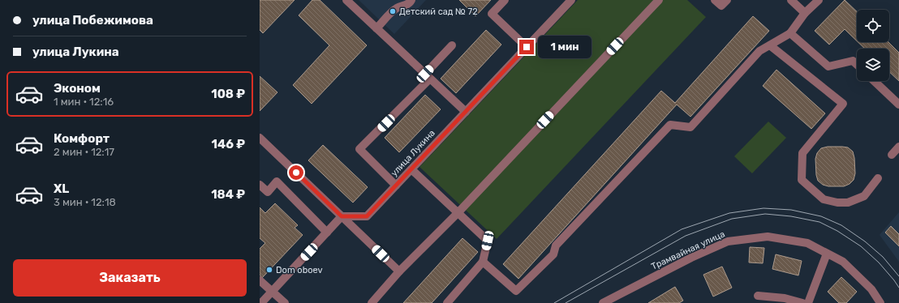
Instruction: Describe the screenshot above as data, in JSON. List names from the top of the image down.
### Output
{
  "streets": {
    "street": ["улица Лукина", "Трамвайная улица"]
  },
  "places": ["Детский сад № 72", "Dom oboev"],
  "page": {
    "banner": ["улица Побежимова", "улица Лукина"],
    "bubble": "1 мин",
    "list": [
      {
        "name": "Эконом",
        "note": "1 мин · 12:16",
        "value": "108 ₽"
      },
      {
        "name": "Комфорт",
        "note": "2 мин · 12:17",
        "value": "146 ₽"
      },
      {
        "name": "XL",
        "note": "3 мин · 12:18",
        "value": "184 ₽"
      }
    ],
    "buttons": "Заказать"
  }
}
